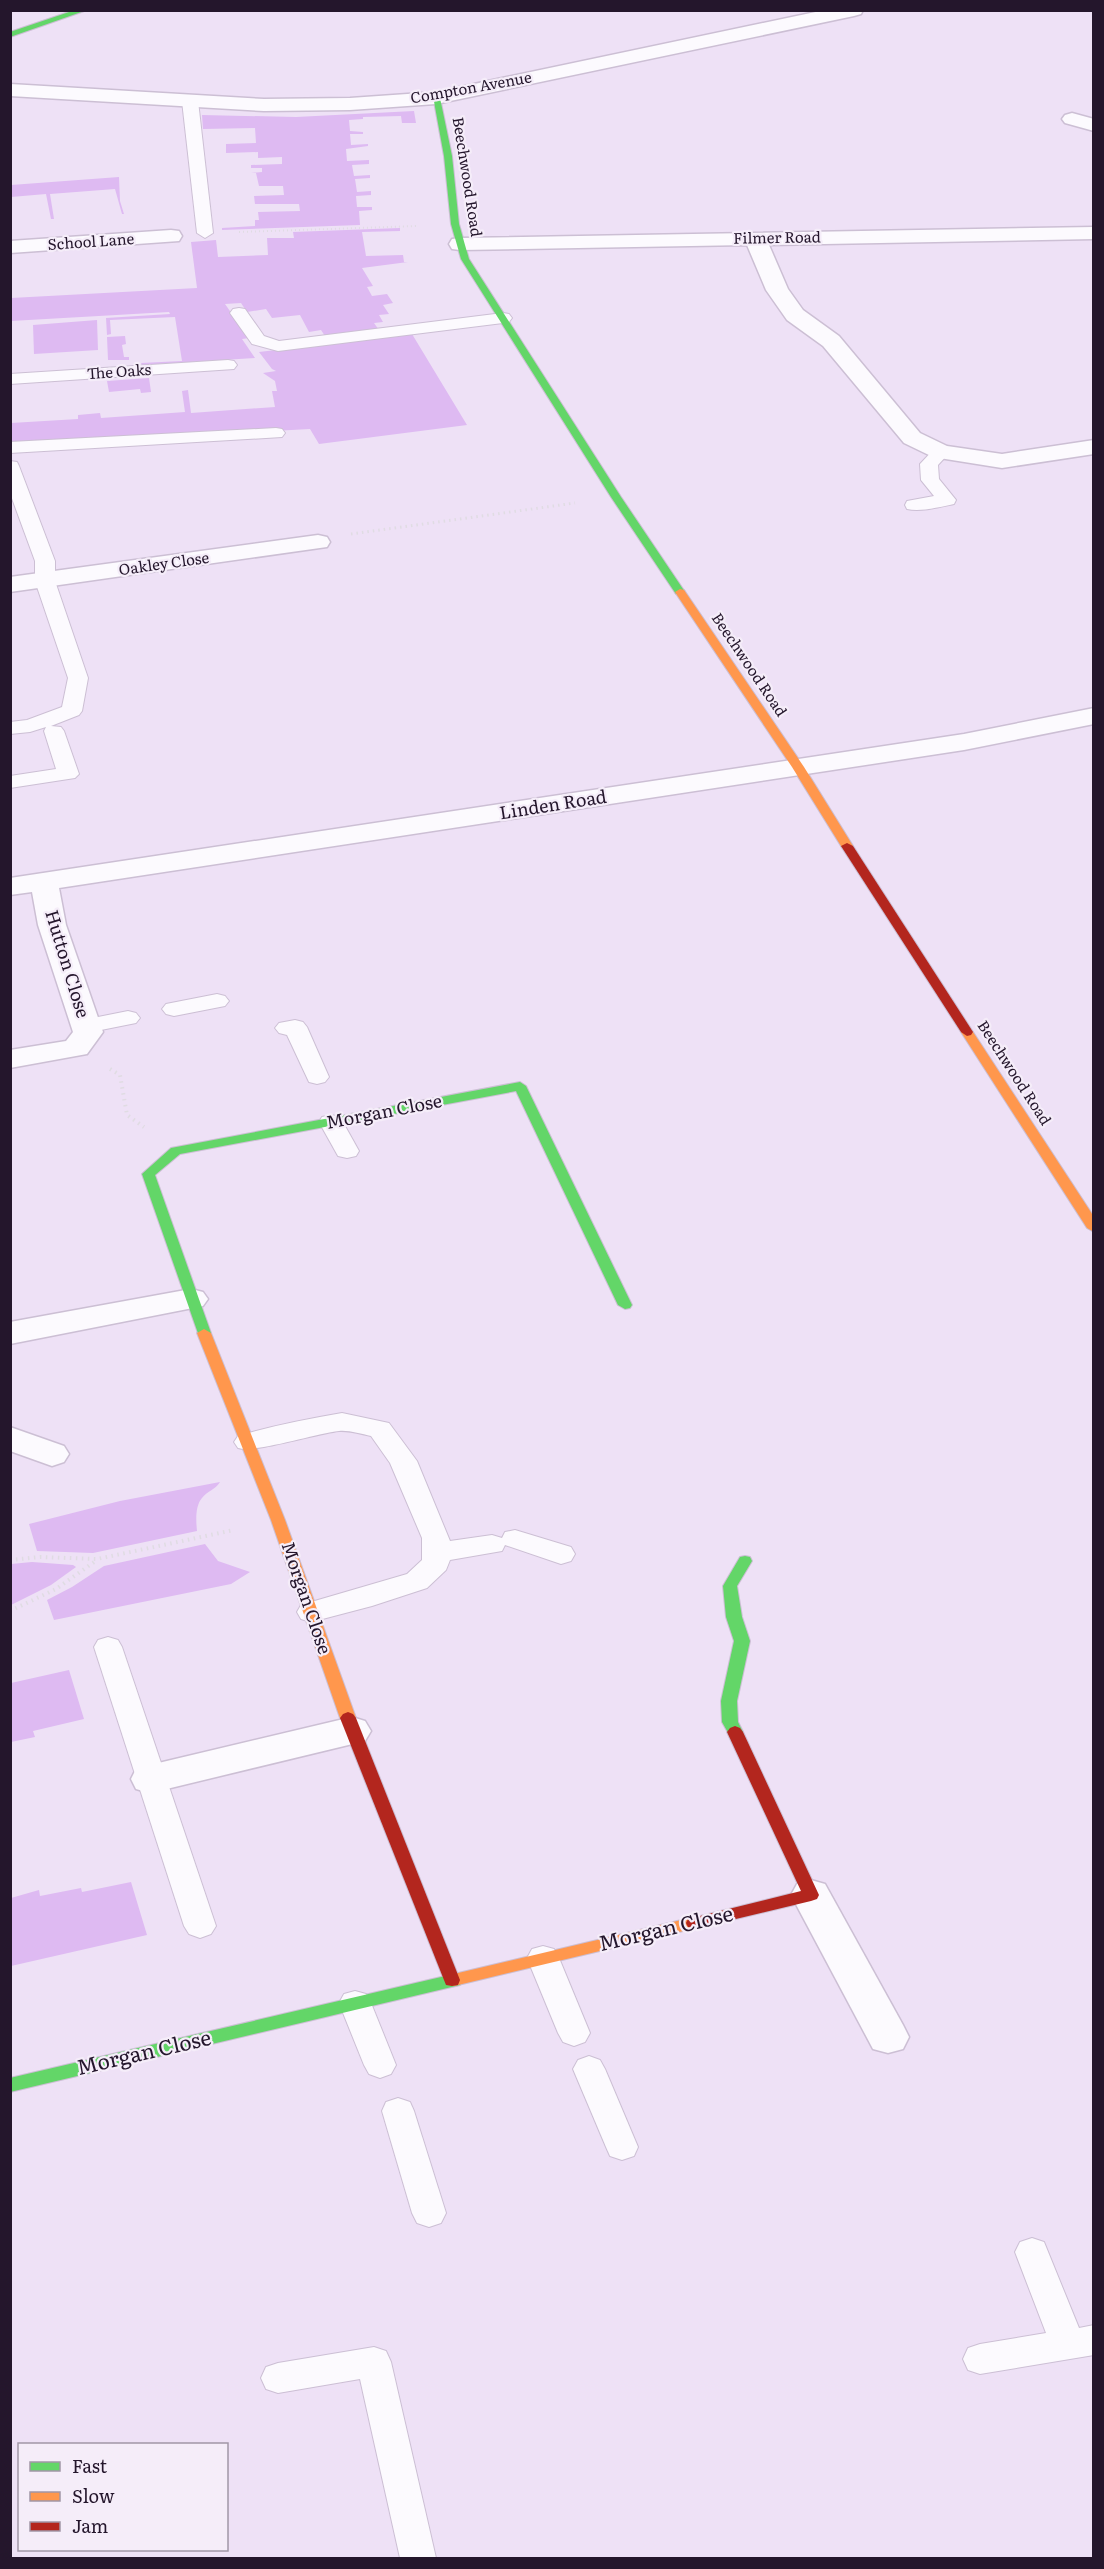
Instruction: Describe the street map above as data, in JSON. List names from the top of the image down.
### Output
{
  "streets": {
    "street": [
      "Compton Avenue",
      "Beechwood Road",
      "Filmer Road",
      "School Lane",
      "Oakley Close",
      "Linden Road",
      "Hutton Close",
      "Morgan Close"
    ],
    "lane": ["The Oaks"]
  },
  "crossings": [
    ["Compton Avenue", "Beechwood Road"],
    ["Beechwood Road", "Filmer Road"],
    ["Beechwood Road", "Linden Road"],
    ["Linden Road", "Hutton Close"]
  ],
  "legend": ["Fast", "Slow", "Jam"]
}
